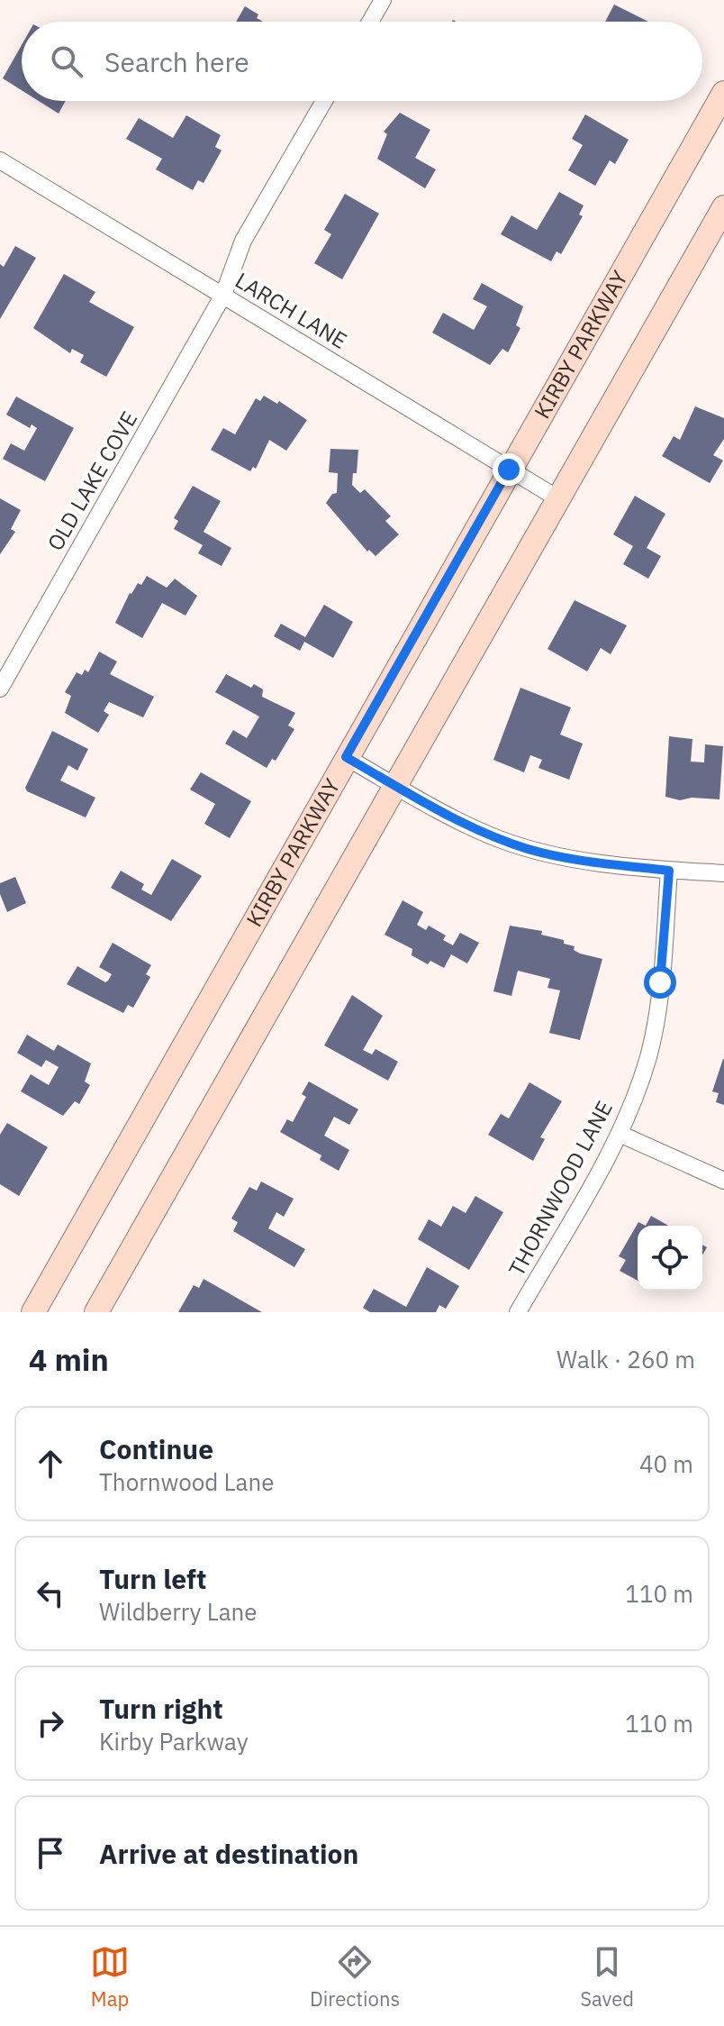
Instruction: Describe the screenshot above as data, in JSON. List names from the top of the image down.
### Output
{
  "streets": {
    "main road": ["KIRBY PARKWAY"],
    "street": ["LARCH LANE", "OLD LAKE COVE", "THORNWOOD LANE"]
  },
  "crossings": [
    ["LARCH LANE", "KIRBY PARKWAY"],
    ["LARCH LANE", "OLD LAKE COVE"]
  ],
  "page": {
    "search": "Search here",
    "heading": ["4 min", "Walk · 260 m"],
    "list": [
      ["Continue", "Thornwood Lane", "40 m"],
      ["Turn left", "Wildberry Lane", "110 m"],
      ["Turn right", "Kirby Parkway", "110 m"],
      "Arrive at destination"
    ],
    "nav": ["Map", "Directions", "Saved"]
  }
}
